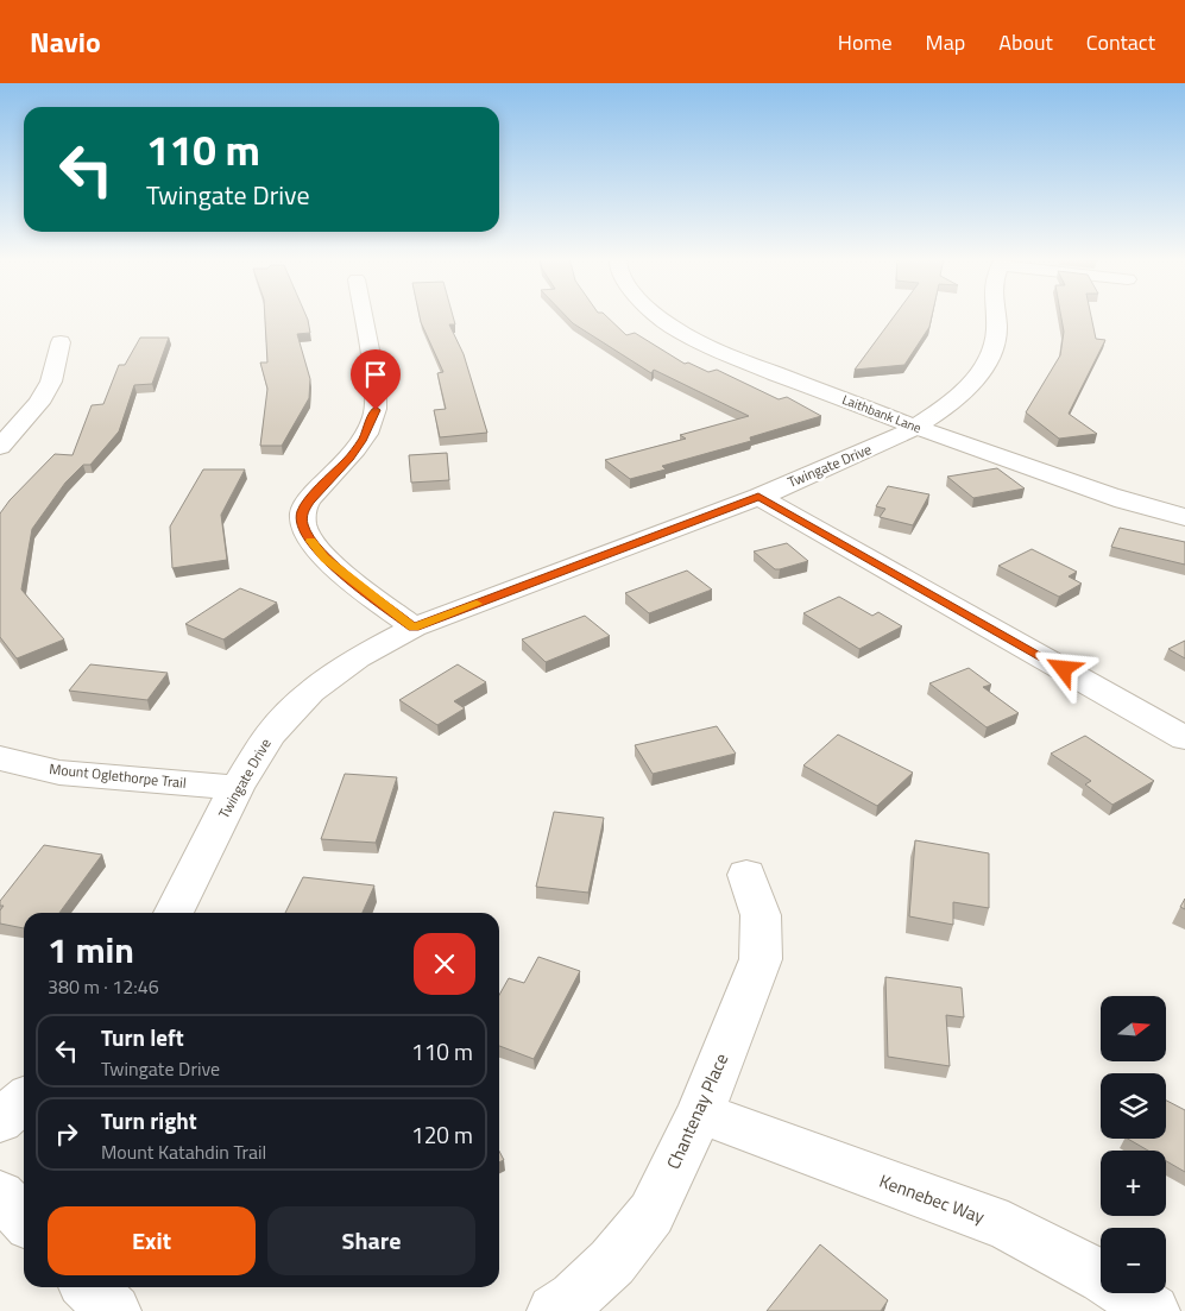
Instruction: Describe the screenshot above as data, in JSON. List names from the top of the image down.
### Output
{
  "streets": {
    "street": [
      "Laithbank Lane",
      "Twingate Drive",
      "Mount Oglethorpe Trail",
      "Chantenay Place",
      "Kennebec Way"
    ]
  },
  "crossings": [
    ["Laithbank Lane", "Twingate Drive"],
    ["Twingate Drive", "Mount Oglethorpe Trail"],
    ["Chantenay Place", "Kennebec Way"]
  ],
  "north": "right",
  "page": {
    "header": "Navio",
    "nav": [
      "Home",
      "Map",
      "About",
      "Contact"
    ],
    "turn": ["110 m", "Twingate Drive"],
    "heading": ["1 min", "380 m · 12:46"],
    "map_buttons": ["+", "−"],
    "list": [
      {
        "name": "Turn left",
        "note": "Twingate Drive",
        "value": "110 m"
      },
      {
        "name": "Turn right",
        "note": "Mount Katahdin Trail",
        "value": "120 m"
      }
    ],
    "buttons": ["Exit", "Share"]
  }
}
